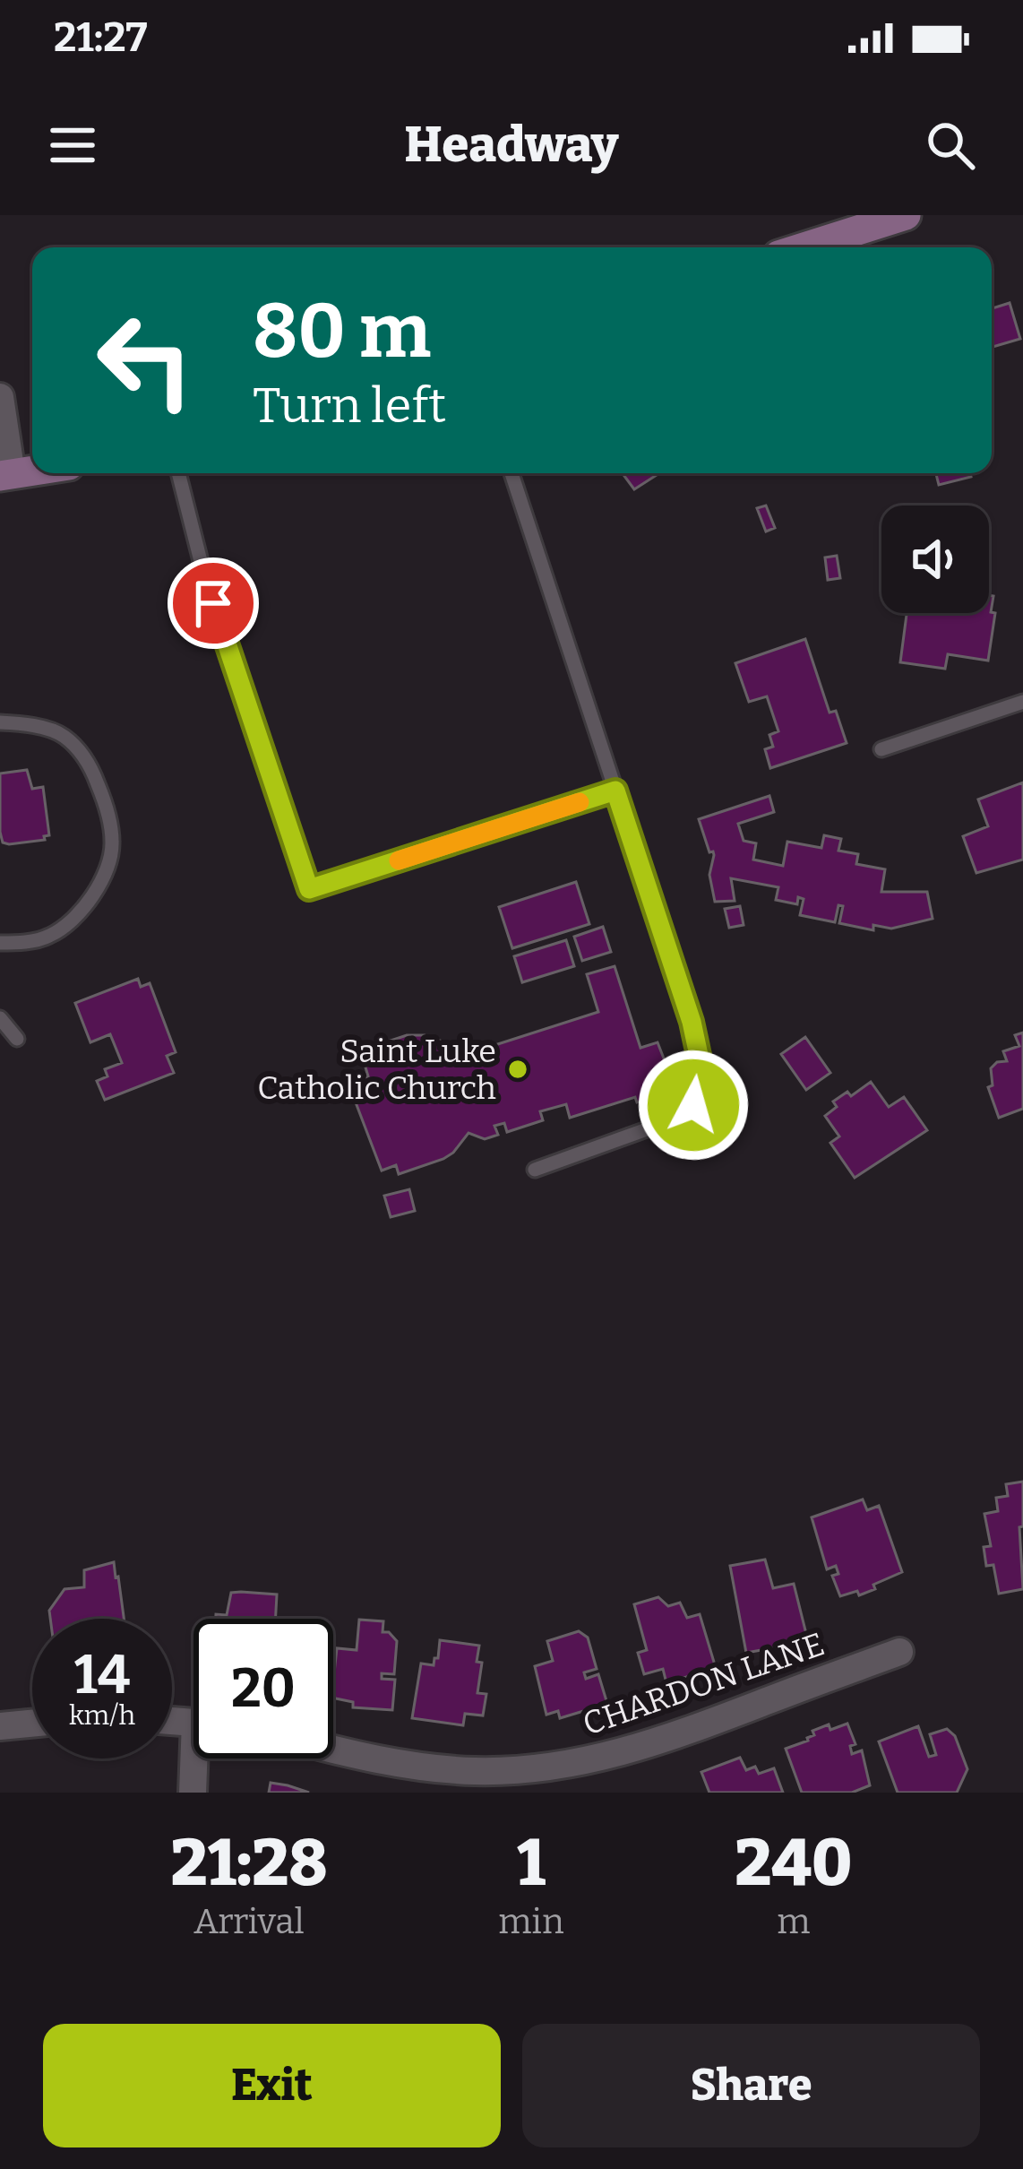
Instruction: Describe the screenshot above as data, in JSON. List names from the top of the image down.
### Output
{
  "streets": {
    "street": ["CHARDON LANE"]
  },
  "places": ["Saint Luke Catholic Church"],
  "page": {
    "status": "21:27",
    "header": "Headway",
    "turn": ["80 m", "Turn left"],
    "speed": "14 km/h",
    "limit": "20",
    "eta": [
      "21:28",
      "Arrival",
      "1",
      "min",
      "240",
      "m"
    ],
    "buttons": ["Exit", "Share"]
  }
}
